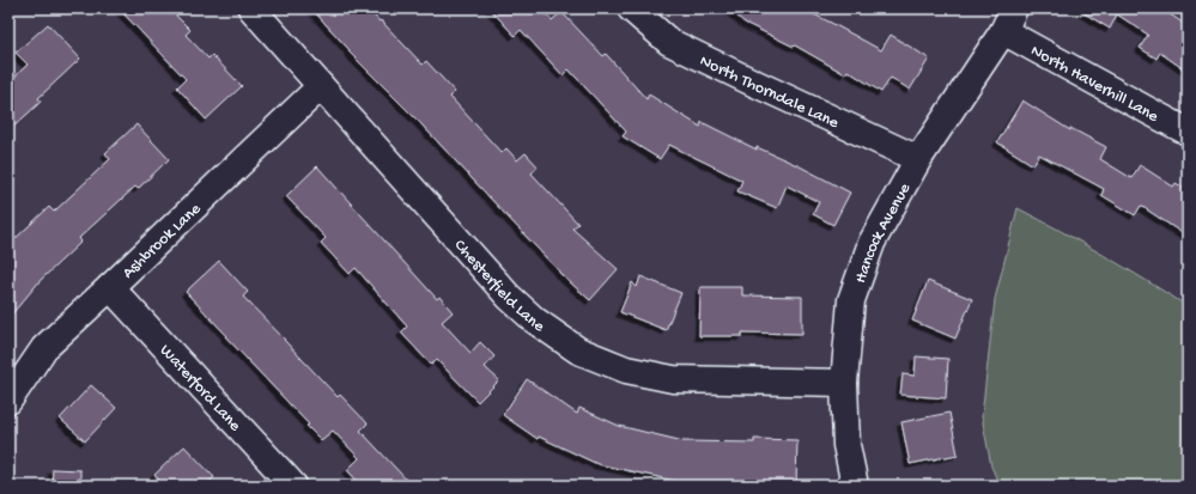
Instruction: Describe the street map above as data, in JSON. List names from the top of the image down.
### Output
{
  "streets": {
    "street": [
      "North Haverhill Lane",
      "North Thorndale Lane",
      "Hancock Avenue",
      "Ashbrook Lane",
      "Chesterfield Lane",
      "Waterford Lane"
    ]
  },
  "crossings": [
    ["North Haverhill Lane", "Hancock Avenue"],
    ["North Thorndale Lane", "Hancock Avenue"],
    ["Hancock Avenue", "Chesterfield Lane"],
    ["Ashbrook Lane", "Chesterfield Lane"],
    ["Ashbrook Lane", "Waterford Lane"]
  ]
}
